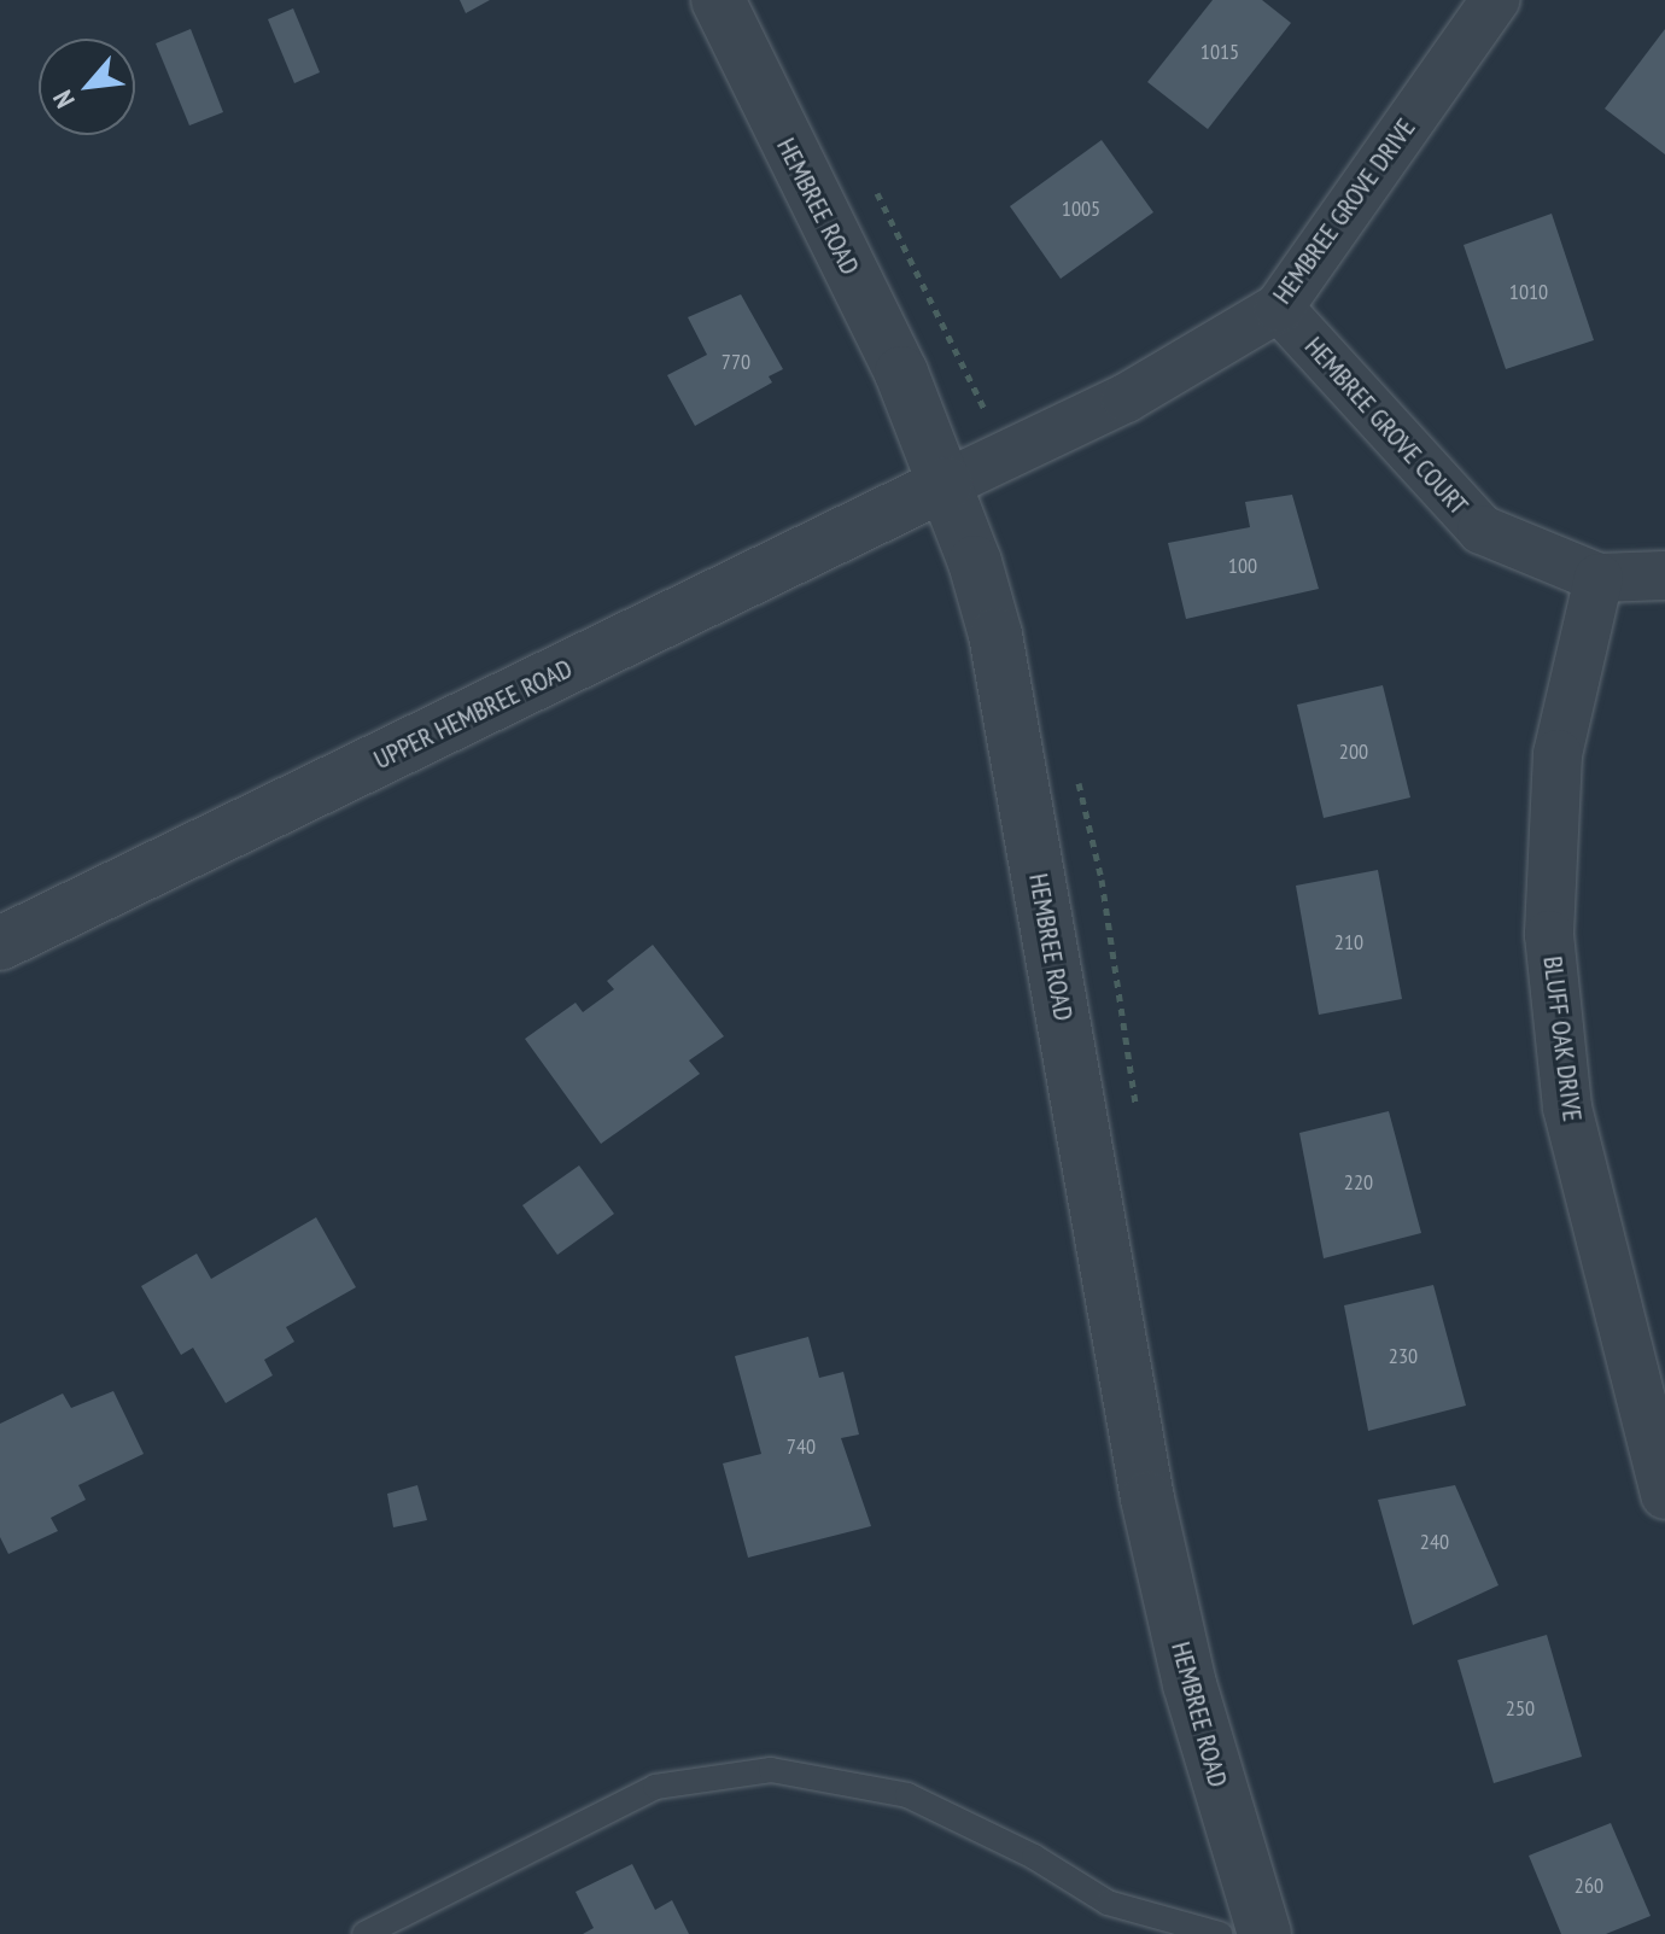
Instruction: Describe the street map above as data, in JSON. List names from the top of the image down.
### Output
{
  "streets": {
    "street": [
      "HEMBREE ROAD",
      "HEMBREE GROVE DRIVE",
      "HEMBREE GROVE COURT",
      "UPPER HEMBREE ROAD",
      "BLUFF OAK DRIVE"
    ]
  },
  "crossings": [
    ["HEMBREE ROAD", "HEMBREE GROVE DRIVE"],
    ["HEMBREE ROAD", "UPPER HEMBREE ROAD"],
    ["HEMBREE GROVE DRIVE", "HEMBREE GROVE COURT"],
    ["HEMBREE GROVE DRIVE", "UPPER HEMBREE ROAD"],
    ["HEMBREE GROVE COURT", "BLUFF OAK DRIVE"]
  ],
  "house_numbers": [
    "1015",
    "1005",
    "1010",
    "770",
    "100",
    "200",
    "210",
    "220",
    "230",
    "740",
    "240",
    "250",
    "260"
  ],
  "north": "bottom left"
}
